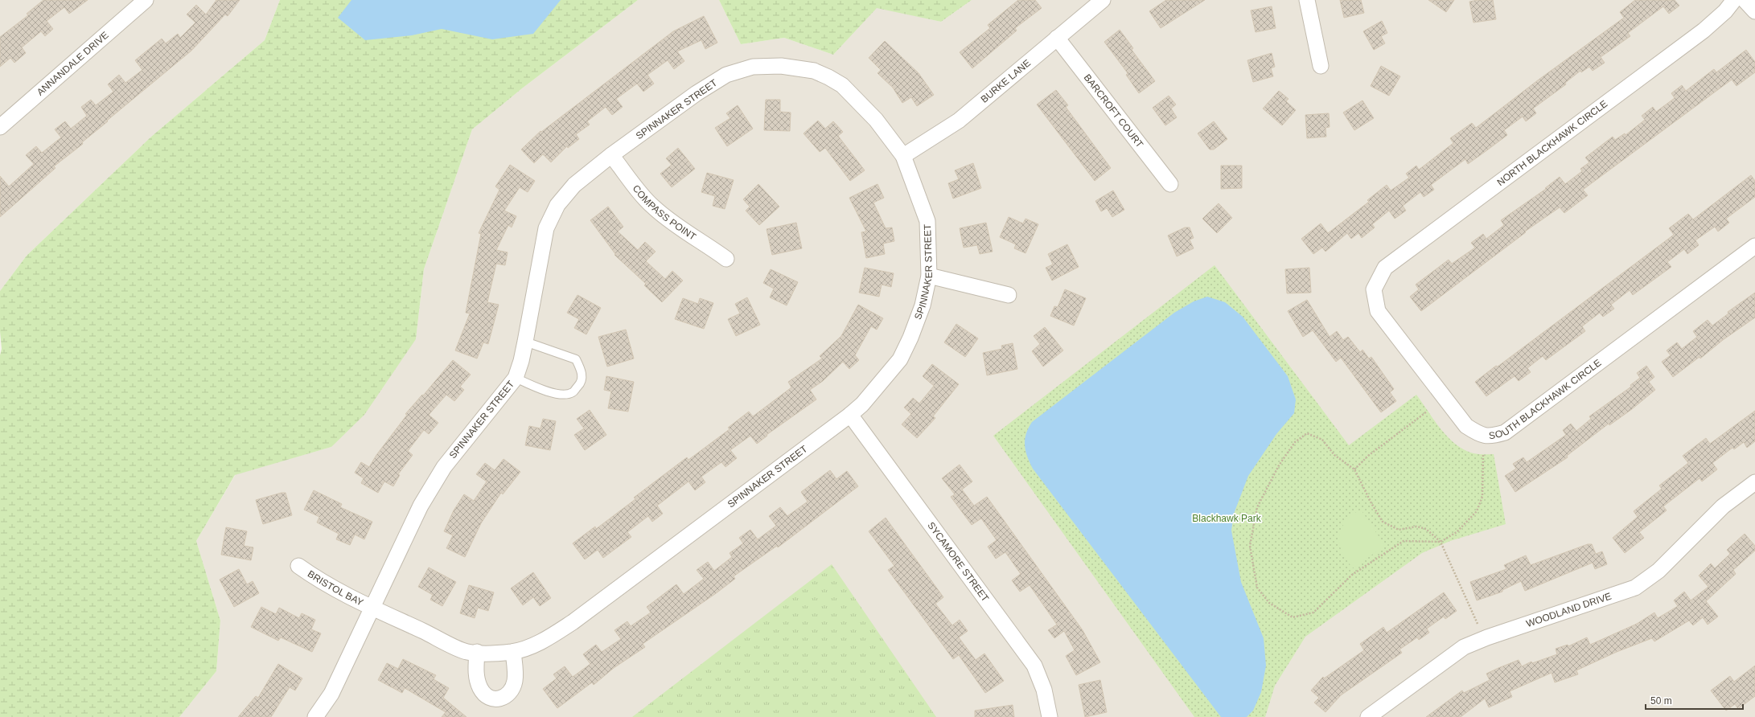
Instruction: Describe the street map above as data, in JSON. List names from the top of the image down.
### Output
{
  "streets": {
    "street": [
      "ANNANDALE DRIVE",
      "BURKE LANE",
      "SPINNAKER STREET",
      "BARCROFT COURT",
      "NORTH BLACKHAWK CIRCLE",
      "COMPASS POINT",
      "SOUTH BLACKHAWK CIRCLE",
      "SYCAMORE STREET",
      "BRISTOL BAY",
      "WOODLAND DRIVE"
    ]
  },
  "crossings": [
    ["BURKE LANE", "SPINNAKER STREET"],
    ["BURKE LANE", "BARCROFT COURT"],
    ["SPINNAKER STREET", "COMPASS POINT"],
    ["SPINNAKER STREET", "SYCAMORE STREET"],
    ["SPINNAKER STREET", "BRISTOL BAY"],
    ["NORTH BLACKHAWK CIRCLE", "SOUTH BLACKHAWK CIRCLE"]
  ],
  "parks": ["Blackhawk Park"],
  "scale_bar": "50 m"
}
